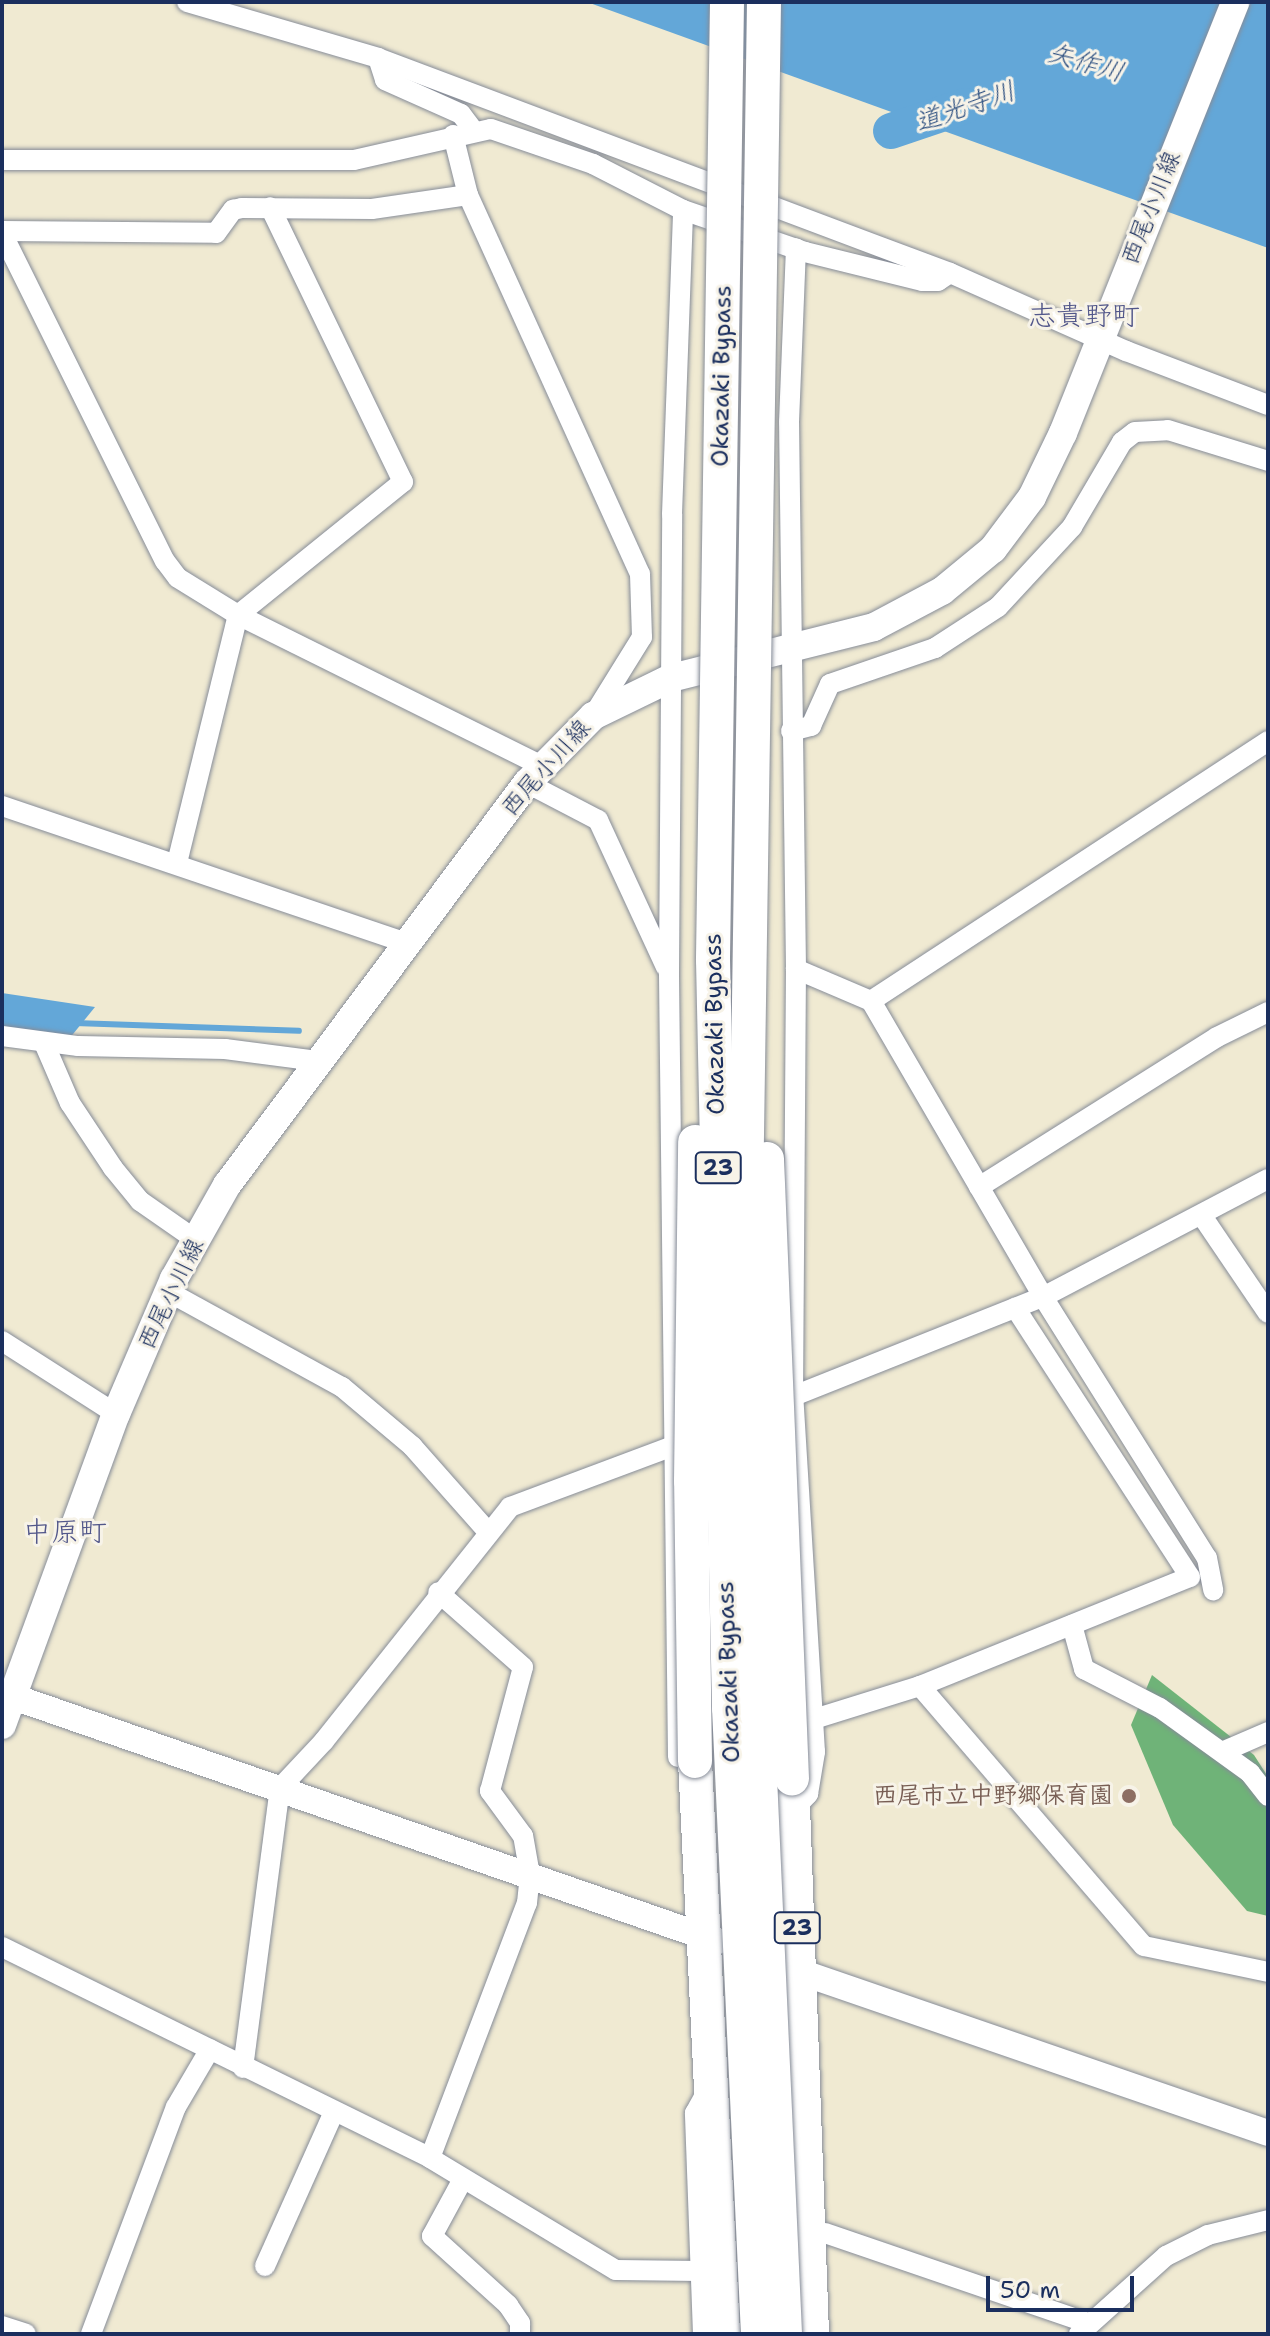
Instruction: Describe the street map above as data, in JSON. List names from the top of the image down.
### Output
{
  "streets": {
    "highway": ["Okazaki Bypass", "23"],
    "main road": ["西尾小川線"]
  },
  "crossings": [
    ["Okazaki Bypass", "23"]
  ],
  "districts": ["志貴野町", "中原町"],
  "water": ["矢作川", "道光寺川"],
  "places": ["西尾市立中野郷保育園"],
  "scale_bar": "50 m"
}
